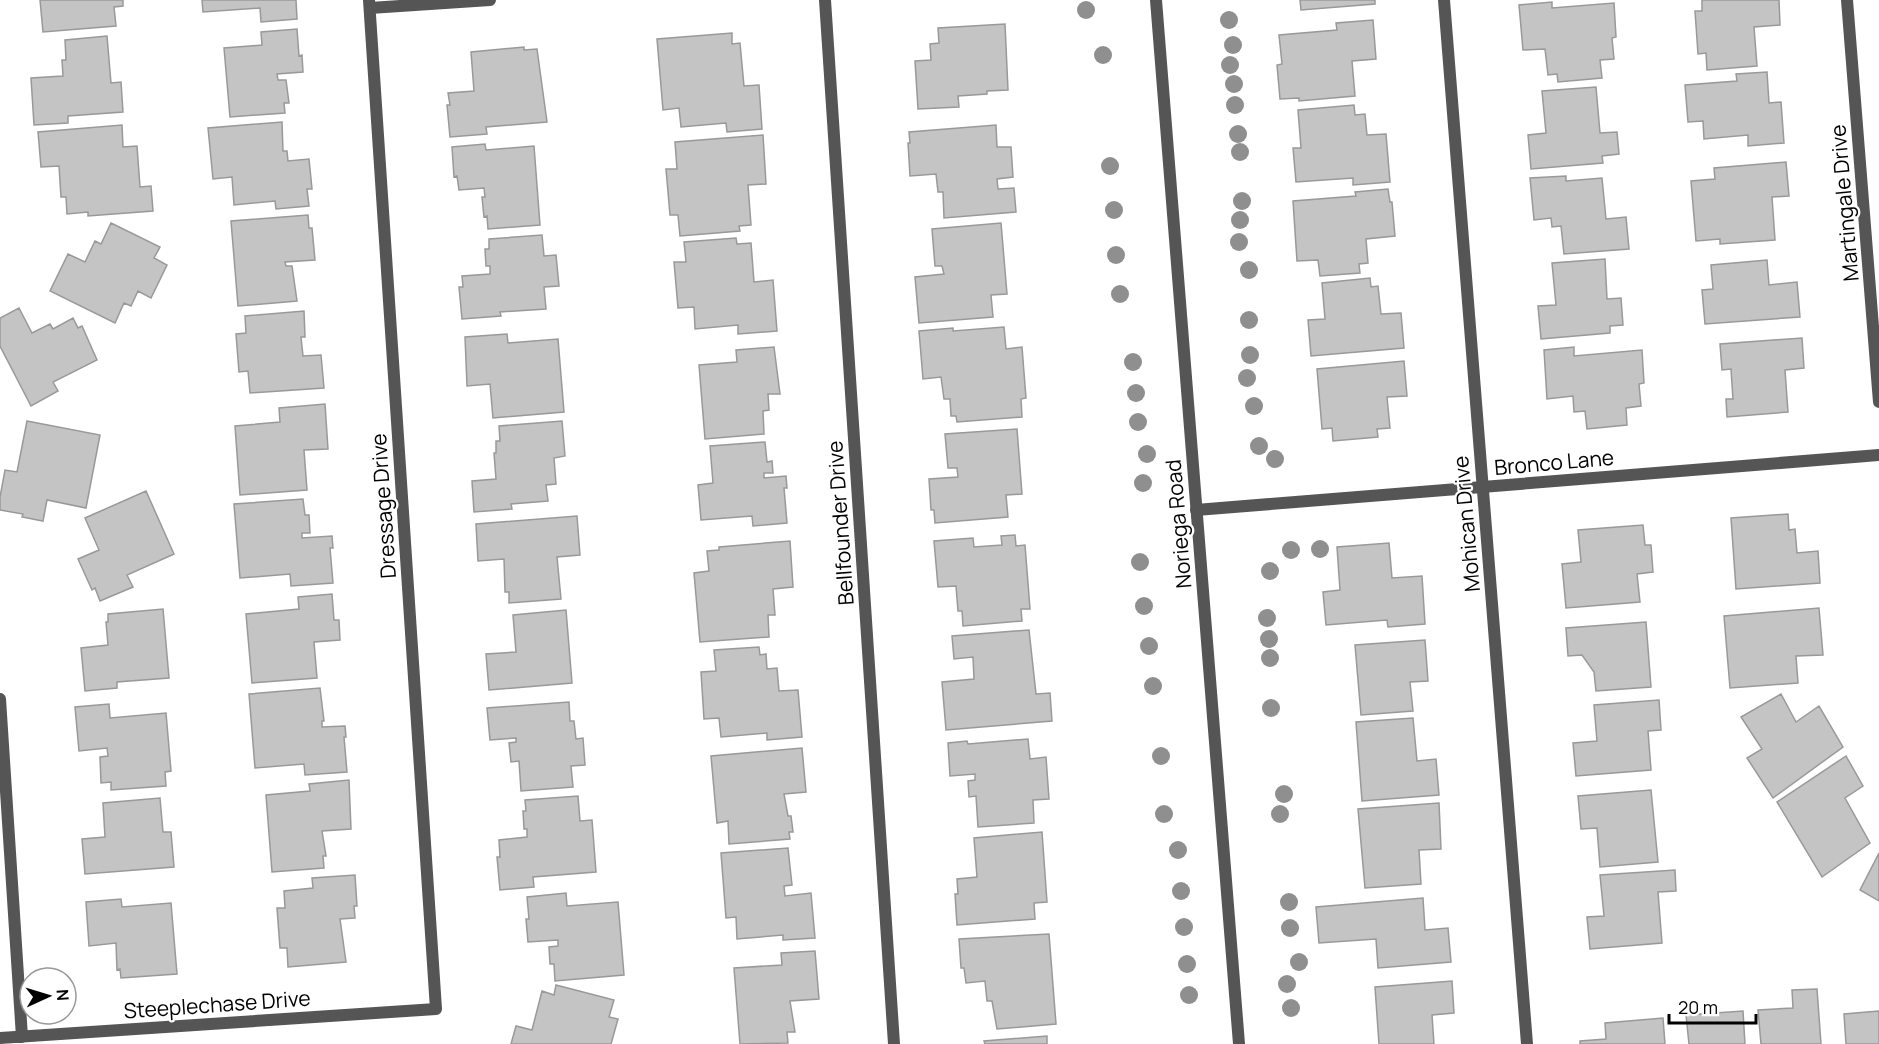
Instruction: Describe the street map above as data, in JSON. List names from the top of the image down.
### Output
{
  "streets": {
    "street": [
      "Martingale Drive",
      "Bronco Lane",
      "Dressage Drive",
      "Bellfounder Drive",
      "Noriega Road",
      "Mohican Drive",
      "Steeplechase Drive"
    ]
  },
  "crossings": [
    ["Bronco Lane", "Noriega Road"],
    ["Bronco Lane", "Mohican Drive"],
    ["Dressage Drive", "Steeplechase Drive"]
  ],
  "scale_bar": "20 m",
  "north": "right"
}
